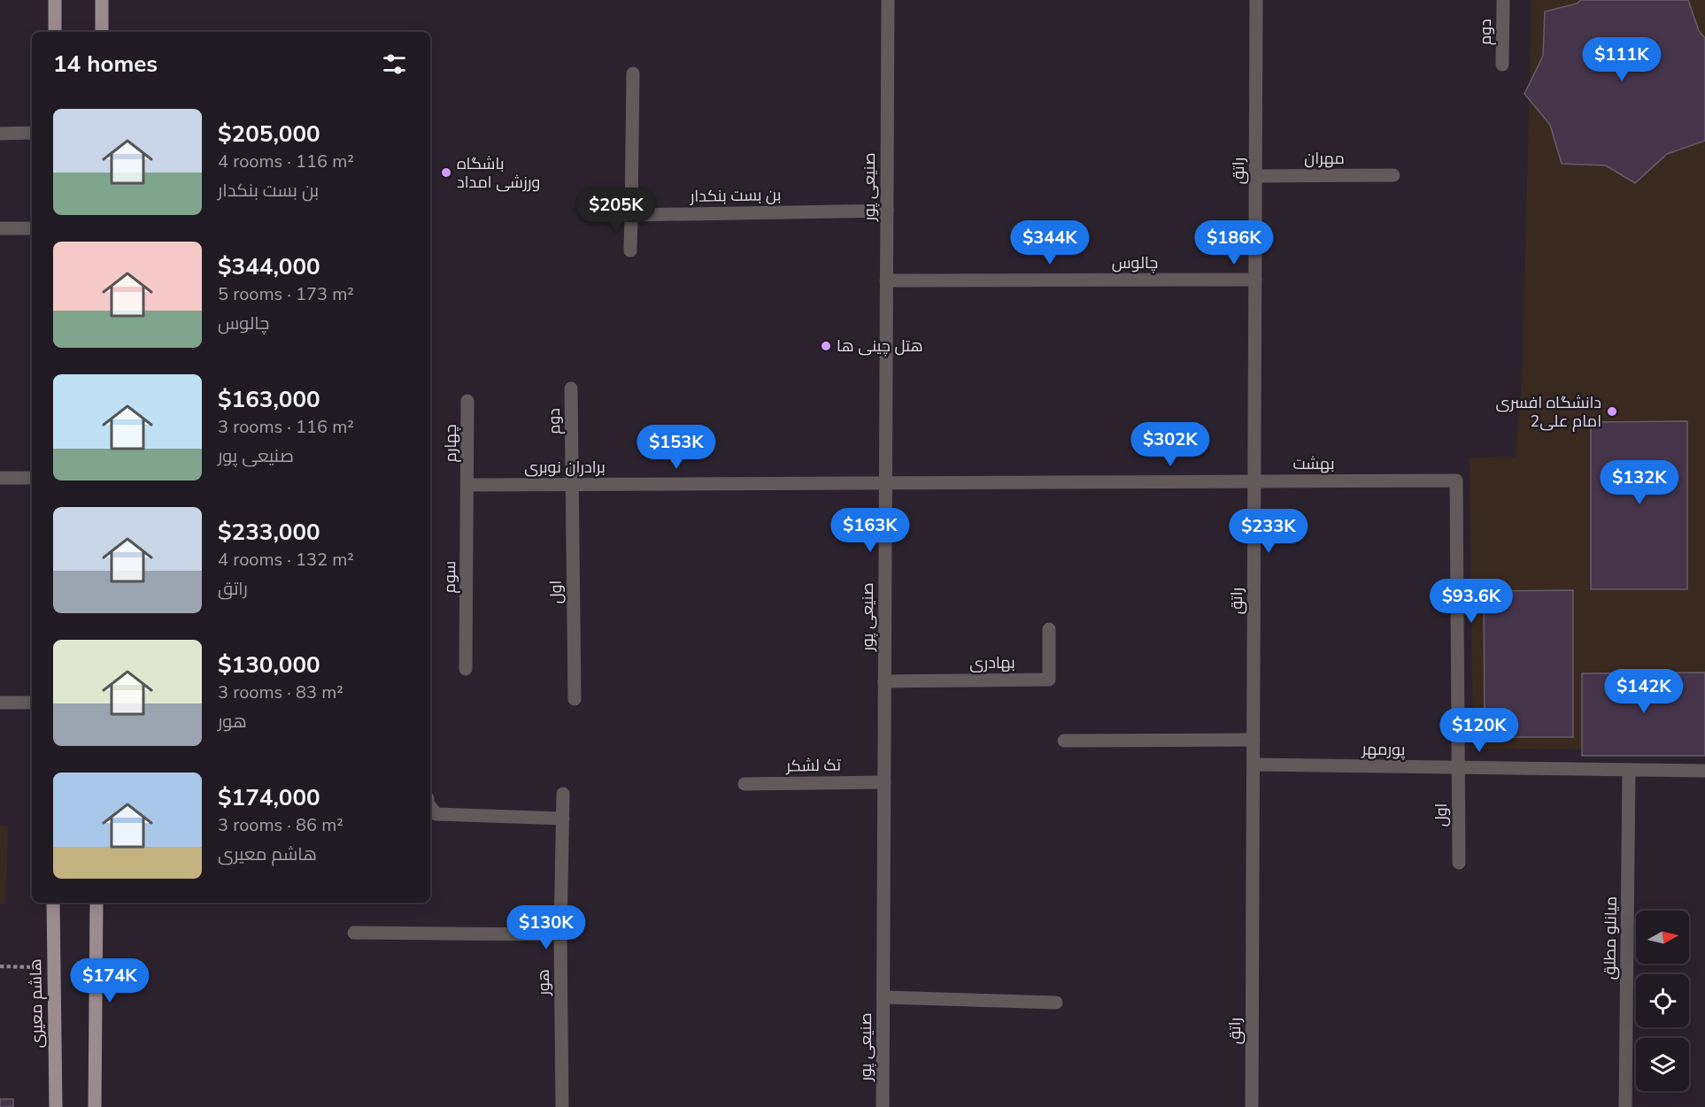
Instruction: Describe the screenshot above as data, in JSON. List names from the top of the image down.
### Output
{
  "streets": {
    "main road": ["هاشم معیری"],
    "street": [
      "دوم",
      "مهران",
      "راتق",
      "صنیعی پور",
      "بن بست بنکدار",
      "چالوس",
      "چهارم",
      "بهشت",
      "برادران نوبری",
      "سوم",
      "اول",
      "بهادری",
      "پورمهر",
      "تک لشکر",
      "میانلو مطلق",
      "هور"
    ]
  },
  "crossings": [
    ["دوم", "برادران نوبری"],
    ["دوم", "اول"],
    ["مهران", "راتق"],
    ["راتق", "چالوس"],
    ["راتق", "بهشت"],
    ["راتق", "پورمهر"],
    ["صنیعی پور", "بن بست بنکدار"],
    ["صنیعی پور", "چالوس"],
    ["صنیعی پور", "بهشت"],
    ["صنیعی پور", "برادران نوبری"],
    ["صنیعی پور", "بهادری"],
    ["صنیعی پور", "تک لشکر"],
    ["چهارم", "برادران نوبری"],
    ["چهارم", "سوم"],
    ["بهشت", "برادران نوبری"],
    ["بهشت", "اول"],
    ["بهشت", "پورمهر"],
    ["برادران نوبری", "سوم"],
    ["برادران نوبری", "اول"],
    ["اول", "پورمهر"],
    ["پورمهر", "میانلو مطلق"]
  ],
  "places": ["باشگاه ورزشی امداد", "هتل چینی ها", "دانشگاه افسری امام علی2"],
  "north": "right",
  "page": {
    "heading": "14 homes",
    "price": [
      "$111K",
      "$205K",
      "$344K",
      "$186K",
      "$302K",
      "$153K",
      "$132K",
      "$163K",
      "$233K",
      "$93.6K",
      "$142K",
      "$120K",
      "$130K",
      "$174K"
    ],
    "list": [
      {
        "name": "$205,000",
        "note": "4 rooms · 116 m² · بن بست بنکدار"
      },
      {
        "name": "$344,000",
        "note": "5 rooms · 173 m² · چالوس"
      },
      {
        "name": "$163,000",
        "note": "3 rooms · 116 m² · صنیعی پور"
      },
      {
        "name": "$233,000",
        "note": "4 rooms · 132 m² · راتق"
      },
      {
        "name": "$130,000",
        "note": "3 rooms · 83 m² · هور"
      },
      {
        "name": "$174,000",
        "note": "3 rooms · 86 m² · هاشم معیری"
      }
    ]
  }
}
